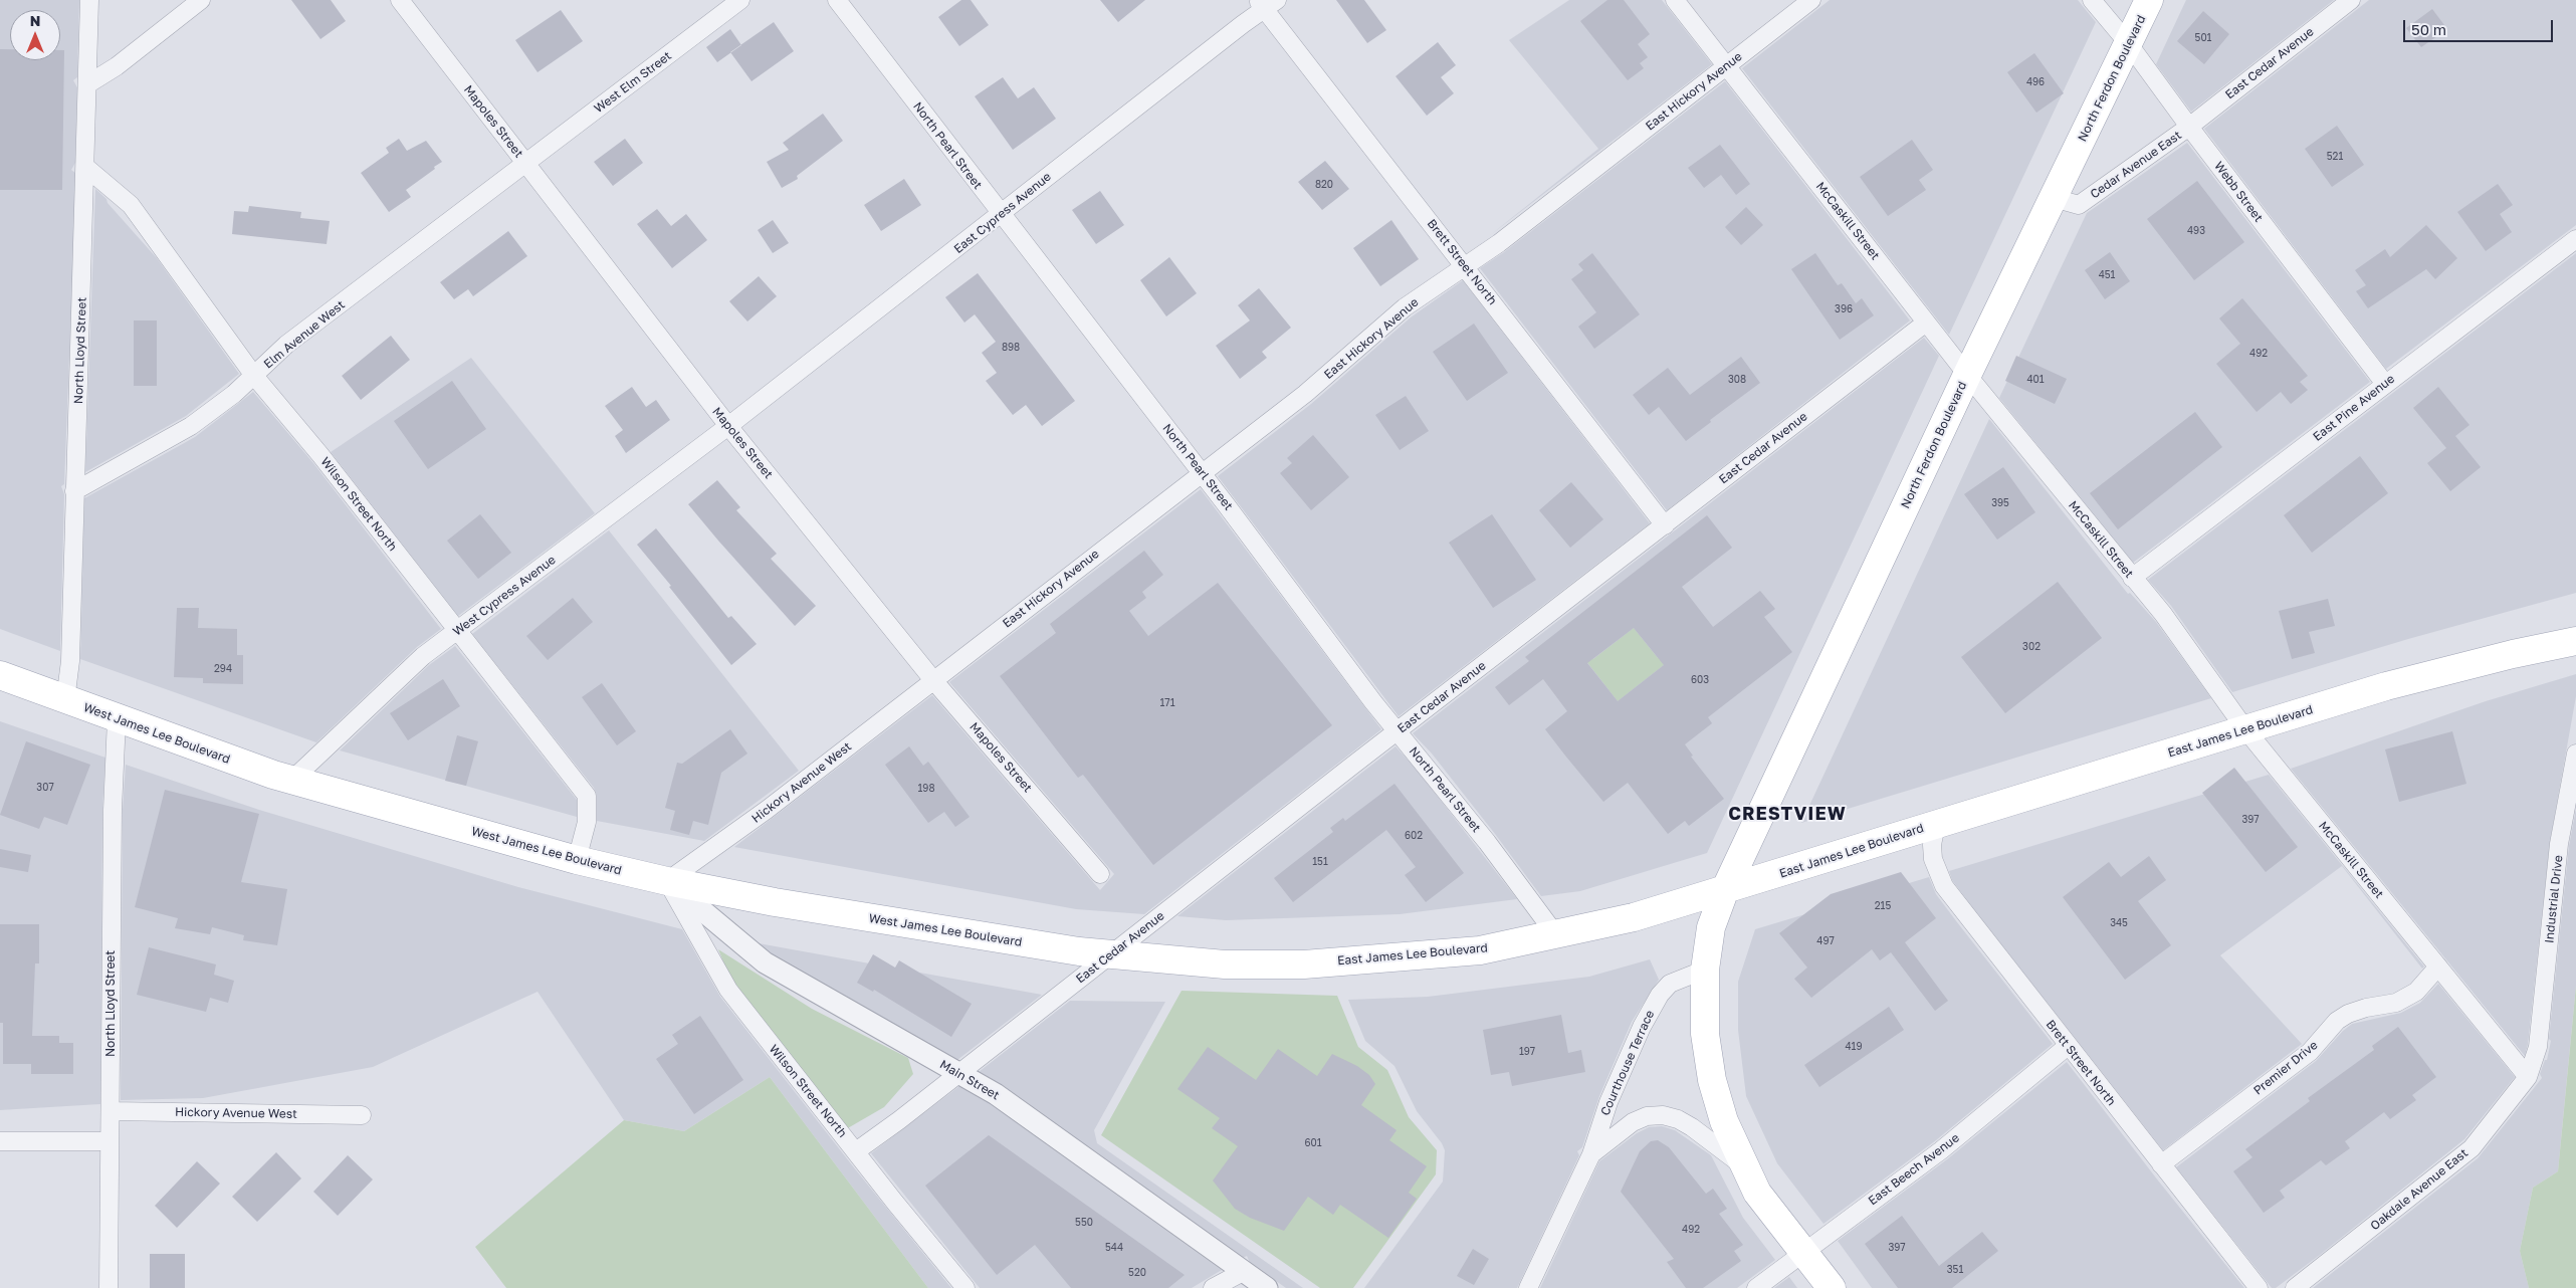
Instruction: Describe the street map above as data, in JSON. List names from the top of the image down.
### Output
{
  "streets": {
    "main road": ["North Ferdon Boulevard", "East James Lee Boulevard", "West James Lee Boulevard"],
    "street": [
      "East Cedar Avenue",
      "West Elm Street",
      "East Hickory Avenue",
      "Mapoles Street",
      "North Pearl Street",
      "Cedar Avenue East",
      "Webb Street",
      "East Cypress Avenue",
      "McCaskill Street",
      "Brett Street North",
      "Elm Avenue West",
      "North Lloyd Street",
      "East Pine Avenue",
      "Wilson Street North",
      "West Cypress Avenue",
      "Hickory Avenue West",
      "Industrial Drive",
      "Courthouse Terrace",
      "Premier Drive",
      "Main Street",
      "East Beech Avenue",
      "Oakdale Avenue East"
    ]
  },
  "crossings": [
    ["East Cedar Avenue", "North Pearl Street"],
    ["East Cedar Avenue", "Cedar Avenue East"],
    ["East Cedar Avenue", "Webb Street"],
    ["East Cedar Avenue", "McCaskill Street"],
    ["East Cedar Avenue", "Brett Street North"],
    ["East Cedar Avenue", "Wilson Street North"],
    ["East Cedar Avenue", "East James Lee Boulevard"],
    ["East Cedar Avenue", "West James Lee Boulevard"],
    ["East Cedar Avenue", "Main Street"],
    ["North Ferdon Boulevard", "Cedar Avenue East"],
    ["North Ferdon Boulevard", "Webb Street"],
    ["North Ferdon Boulevard", "McCaskill Street"],
    ["North Ferdon Boulevard", "East James Lee Boulevard"],
    ["North Ferdon Boulevard", "Courthouse Terrace"],
    ["North Ferdon Boulevard", "East Beech Avenue"],
    ["West Elm Street", "Mapoles Street"],
    ["West Elm Street", "Elm Avenue West"],
    ["East Hickory Avenue", "Mapoles Street"],
    ["East Hickory Avenue", "North Pearl Street"],
    ["East Hickory Avenue", "McCaskill Street"],
    ["East Hickory Avenue", "Brett Street North"],
    ["East Hickory Avenue", "Hickory Avenue West"],
    ["Mapoles Street", "East Cypress Avenue"],
    ["Mapoles Street", "Elm Avenue West"],
    ["Mapoles Street", "West Cypress Avenue"],
    ["Mapoles Street", "Hickory Avenue West"],
    ["North Pearl Street", "East Cypress Avenue"],
    ["North Pearl Street", "East James Lee Boulevard"],
    ["Cedar Avenue East", "Webb Street"],
    ["Webb Street", "East Pine Avenue"],
    ["East Cypress Avenue", "Brett Street North"],
    ["East Cypress Avenue", "West Cypress Avenue"],
    ["McCaskill Street", "East Pine Avenue"],
    ["McCaskill Street", "East James Lee Boulevard"],
    ["McCaskill Street", "Premier Drive"],
    ["McCaskill Street", "Oakdale Avenue East"],
    ["Brett Street North", "East James Lee Boulevard"],
    ["Brett Street North", "Premier Drive"],
    ["Brett Street North", "East Beech Avenue"],
    ["Elm Avenue West", "North Lloyd Street"],
    ["Elm Avenue West", "Wilson Street North"],
    ["North Lloyd Street", "Wilson Street North"],
    ["North Lloyd Street", "West James Lee Boulevard"],
    ["North Lloyd Street", "Hickory Avenue West"],
    ["Wilson Street North", "West Cypress Avenue"],
    ["Wilson Street North", "West James Lee Boulevard"],
    ["Wilson Street North", "Hickory Avenue West"],
    ["Wilson Street North", "Main Street"],
    ["West Cypress Avenue", "West James Lee Boulevard"],
    ["East James Lee Boulevard", "West James Lee Boulevard"],
    ["West James Lee Boulevard", "Hickory Avenue West"],
    ["West James Lee Boulevard", "Main Street"],
    ["Hickory Avenue West", "Main Street"],
    ["Industrial Drive", "Oakdale Avenue East"]
  ],
  "districts": ["CRESTVIEW"],
  "house_numbers": [
    "501",
    "496",
    "521",
    "820",
    "493",
    "451",
    "396",
    "898",
    "492",
    "308",
    "401",
    "395",
    "302",
    "294",
    "603",
    "171",
    "307",
    "198",
    "397",
    "602",
    "151",
    "215",
    "345",
    "497",
    "419",
    "197",
    "601",
    "550",
    "492",
    "544",
    "397",
    "351",
    "520"
  ],
  "scale_bar": "50 m",
  "north": "top"
}
